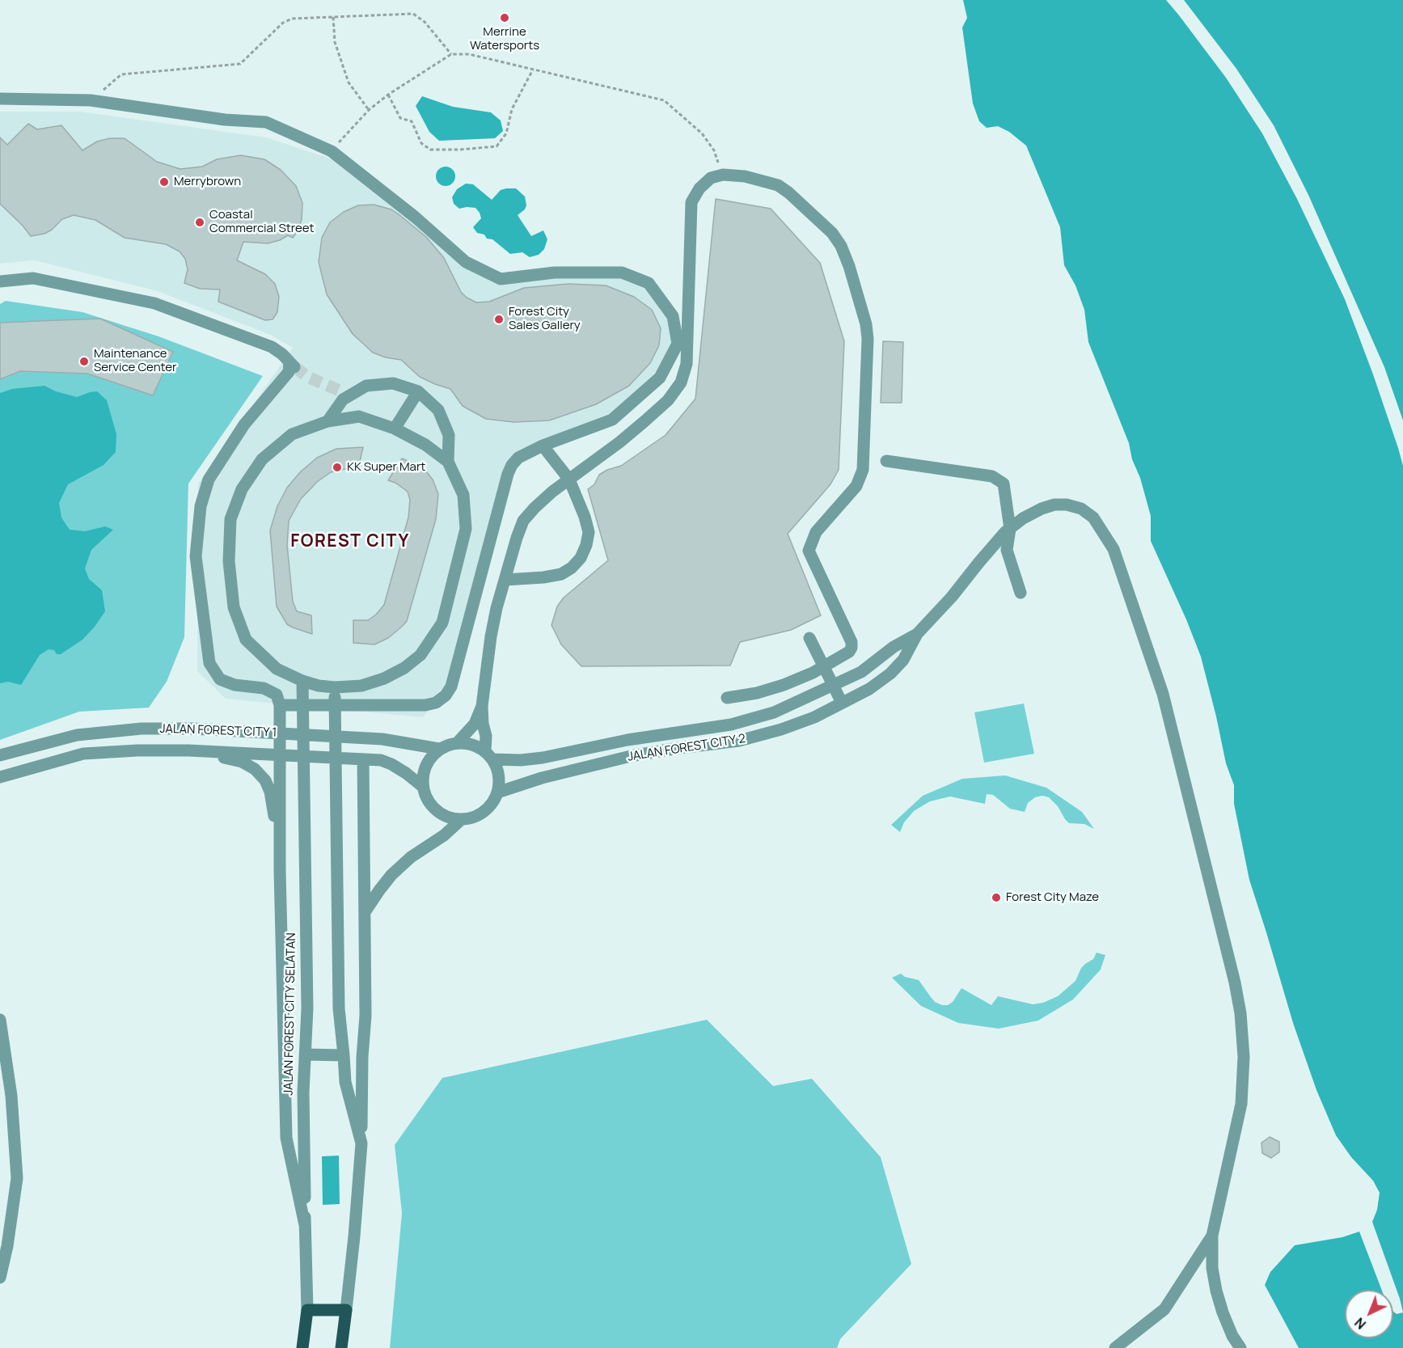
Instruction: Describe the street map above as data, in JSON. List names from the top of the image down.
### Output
{
  "streets": {
    "main road": ["JALAN FOREST CITY SELATAN"],
    "street": ["JALAN FOREST CITY 1", "JALAN FOREST CITY 2"]
  },
  "crossings": [
    ["JALAN FOREST CITY 1", "JALAN FOREST CITY 2"]
  ],
  "districts": ["FOREST CITY"],
  "places": [
    "Merrine Watersports",
    "Merrybrown",
    "Coastal Commercial Street",
    "Forest City Sales Gallery",
    "Maintenance Service Center",
    "KK Super Mart",
    "Forest City Maze"
  ],
  "north": "bottom left"
}
